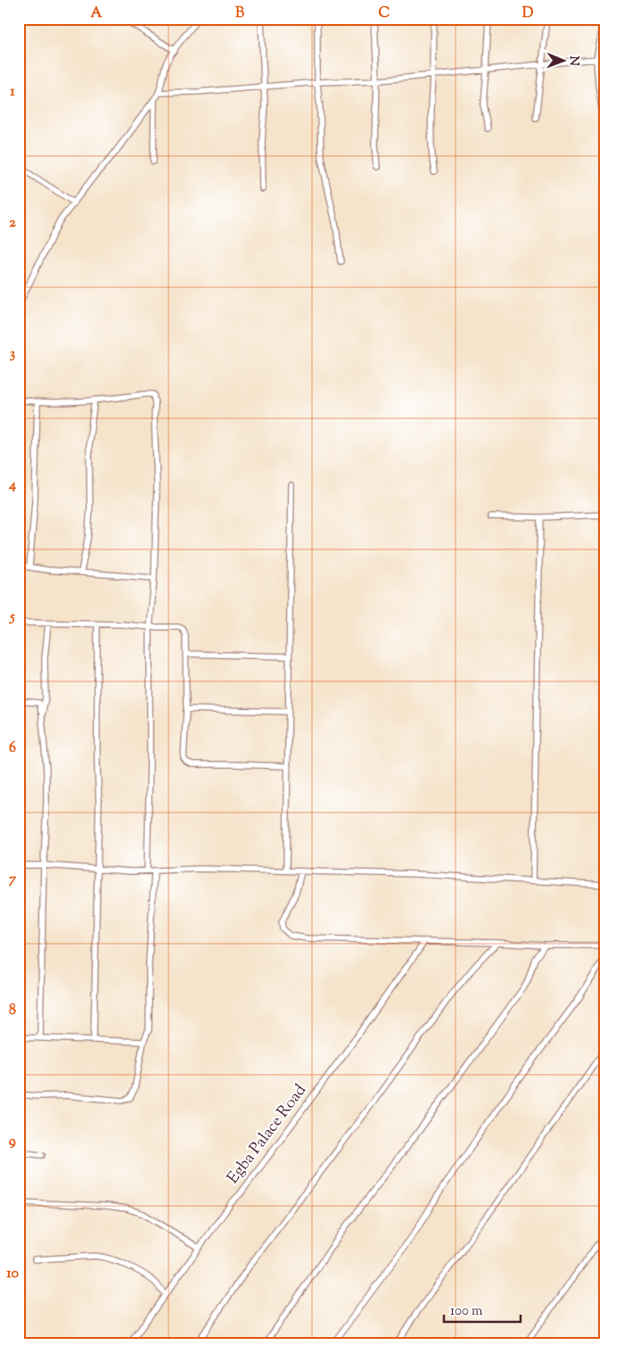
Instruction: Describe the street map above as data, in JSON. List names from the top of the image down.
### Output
{
  "streets": {
    "street": ["Egba Palace Road"]
  },
  "scale_bar": "100 m",
  "north": "right",
  "grid": {
    "columns": [
      "A",
      "B",
      "C",
      "D"
    ],
    "rows": [
      "1",
      "2",
      "3",
      "4",
      "5",
      "6",
      "7",
      "8",
      "9",
      "10"
    ]
  }
}
